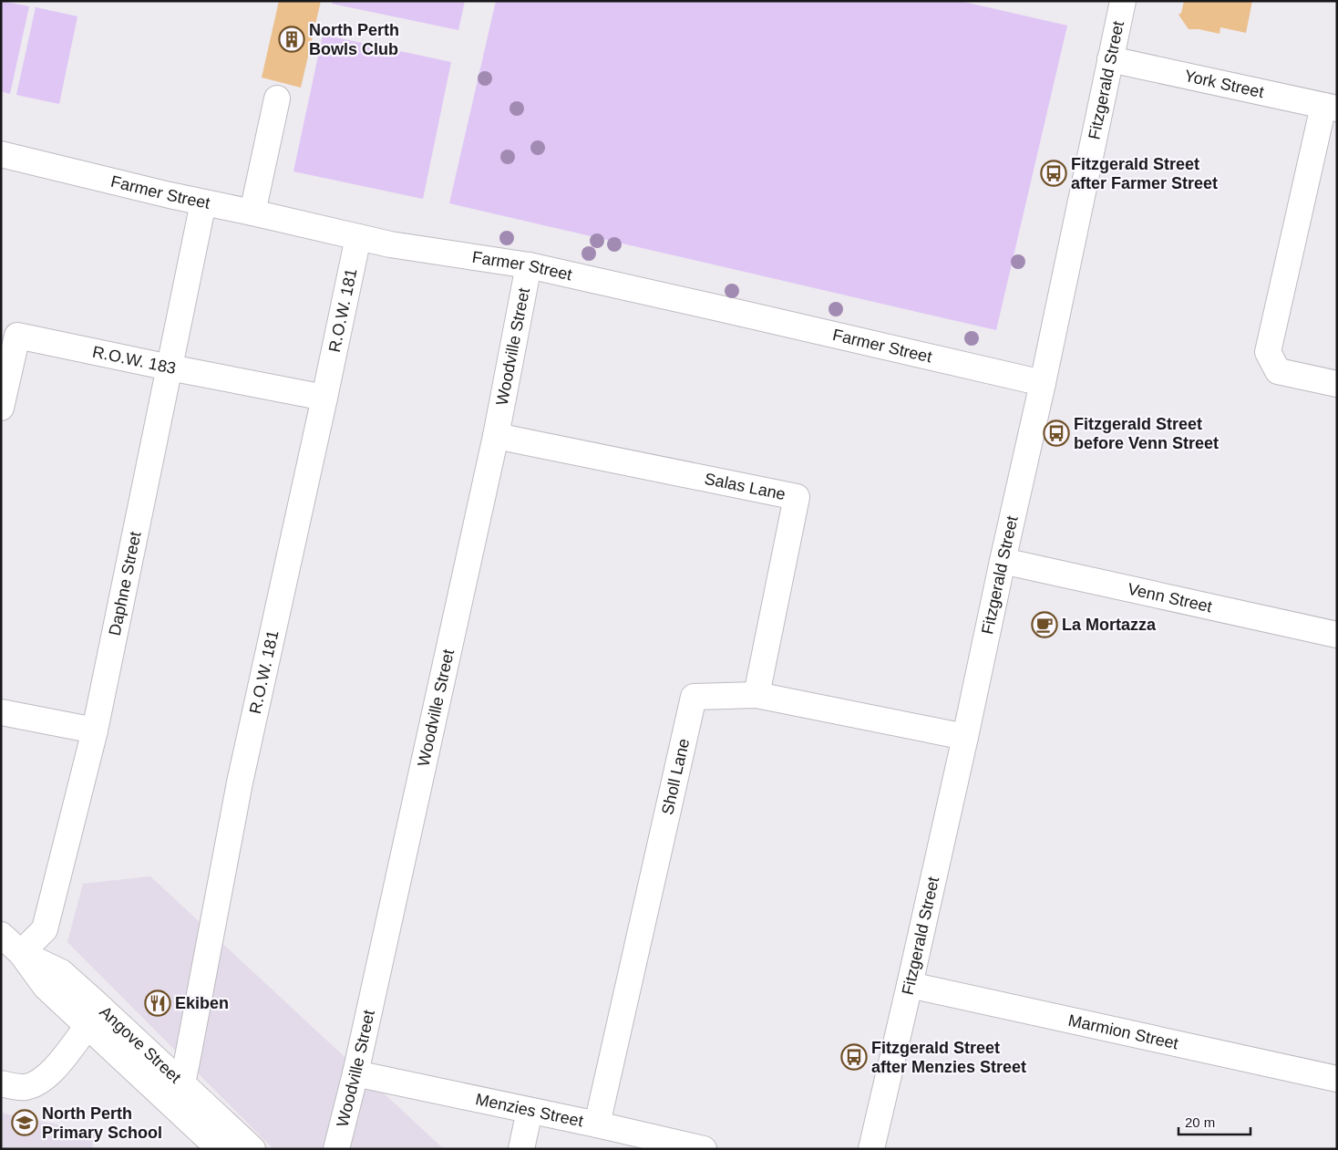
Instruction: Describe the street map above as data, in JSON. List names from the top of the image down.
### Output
{
  "streets": {
    "street": [
      "Fitzgerald Street",
      "York Street",
      "Farmer Street",
      "R.O.W. 181",
      "Woodville Street",
      "R.O.W. 183",
      "Salas Lane",
      "Daphne Street",
      "Venn Street",
      "Sholl Lane",
      "Marmion Street",
      "Angove Street",
      "Menzies Street"
    ]
  },
  "crossings": [
    ["Fitzgerald Street", "York Street"],
    ["Fitzgerald Street", "Farmer Street"],
    ["Fitzgerald Street", "Venn Street"],
    ["Fitzgerald Street", "Sholl Lane"],
    ["Fitzgerald Street", "Marmion Street"],
    ["Farmer Street", "R.O.W. 181"],
    ["Farmer Street", "Woodville Street"],
    ["Farmer Street", "Daphne Street"],
    ["R.O.W. 181", "R.O.W. 183"],
    ["R.O.W. 181", "Angove Street"],
    ["Woodville Street", "Salas Lane"],
    ["Woodville Street", "Menzies Street"],
    ["R.O.W. 183", "Daphne Street"],
    ["Salas Lane", "Sholl Lane"],
    ["Daphne Street", "Angove Street"],
    ["Sholl Lane", "Menzies Street"]
  ],
  "places": {
    "building": ["North Perth Bowls Club"],
    "bus stop": ["Fitzgerald Street after Farmer Street", "Fitzgerald Street before Venn Street", "Fitzgerald Street after Menzies Street"],
    "cafe": ["La Mortazza"],
    "restaurant": ["Ekiben"],
    "school or university": ["North Perth Primary School"]
  },
  "scale_bar": "20 m"
}
